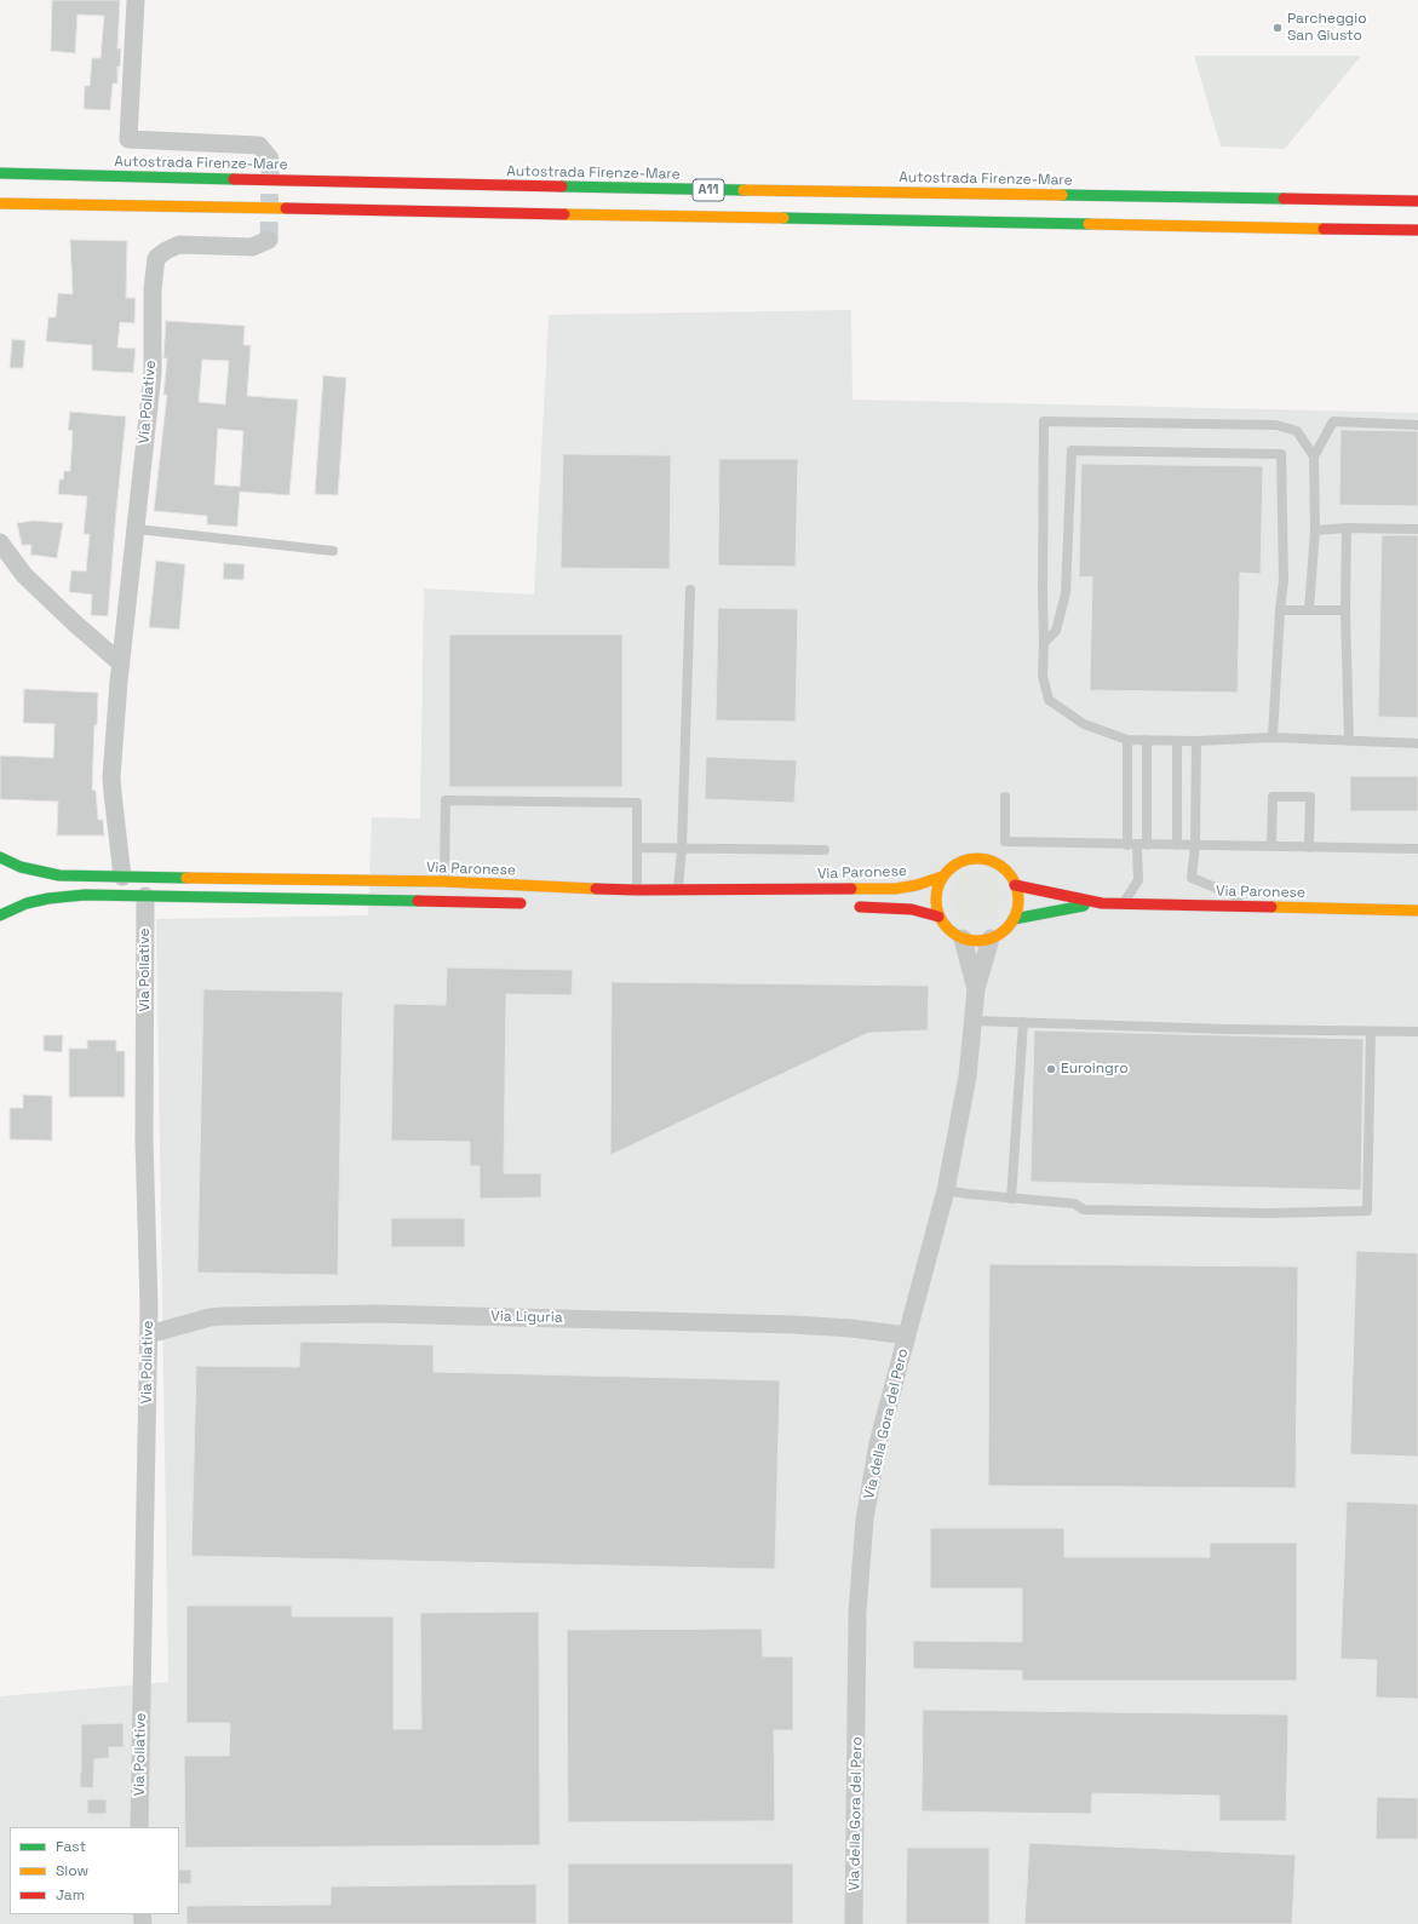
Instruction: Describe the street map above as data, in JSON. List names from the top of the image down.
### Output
{
  "streets": {
    "main road": ["Autostrada Firenze-Mare", "A11", "Via Paronese"],
    "street": ["Via Pollative", "Via Liguria", "Via della Gora del Pero"]
  },
  "crossings": [
    ["Via Pollative", "Via Paronese"],
    ["Via Pollative", "Via Liguria"],
    ["Via Paronese", "Via della Gora del Pero"],
    ["Via Liguria", "Via della Gora del Pero"]
  ],
  "places": ["Parcheggio San Giusto", "Euroingro"],
  "legend": ["Fast", "Slow", "Jam"]
}
